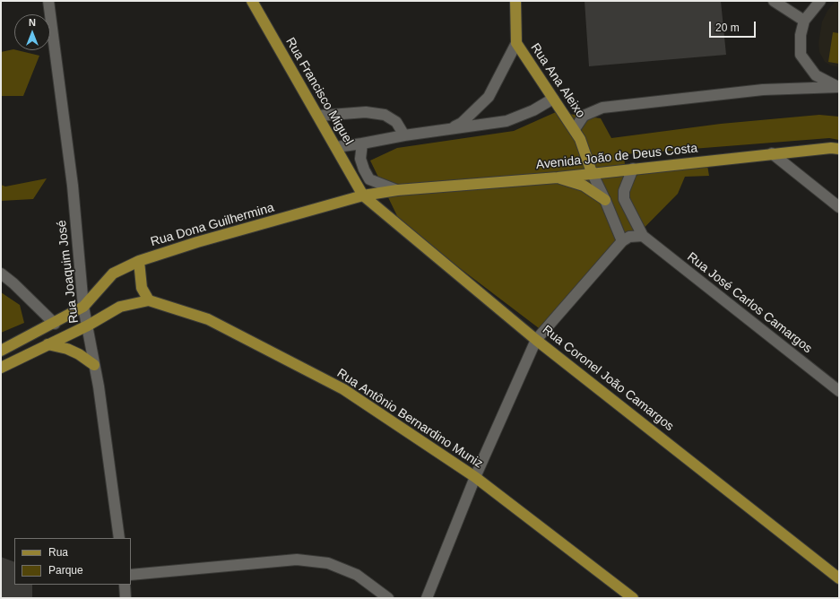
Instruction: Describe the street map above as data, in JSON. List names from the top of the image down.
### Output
{
  "streets": {
    "main road": [
      "Rua Ana Aleixo",
      "Rua Francisco Miguel",
      "Avenida João de Deus Costa",
      "Rua Dona Guilhermina",
      "Rua Coronel João Camargos",
      "Rua Antônio Bernardino Muniz"
    ],
    "street": ["Rua Joaquim José", "Rua José Carlos Camargos"]
  },
  "crossings": [
    ["Rua Ana Aleixo", "Avenida João de Deus Costa"],
    ["Rua Francisco Miguel", "Avenida João de Deus Costa"],
    ["Rua Francisco Miguel", "Rua Dona Guilhermina"],
    ["Rua Francisco Miguel", "Rua Coronel João Camargos"],
    ["Avenida João de Deus Costa", "Rua Dona Guilhermina"],
    ["Avenida João de Deus Costa", "Rua José Carlos Camargos"],
    ["Avenida João de Deus Costa", "Rua Coronel João Camargos"],
    ["Rua Dona Guilhermina", "Rua Joaquim José"],
    ["Rua Dona Guilhermina", "Rua Coronel João Camargos"]
  ],
  "legend": ["Rua", "Parque"],
  "scale_bar": "20 m",
  "north": "top"
}
